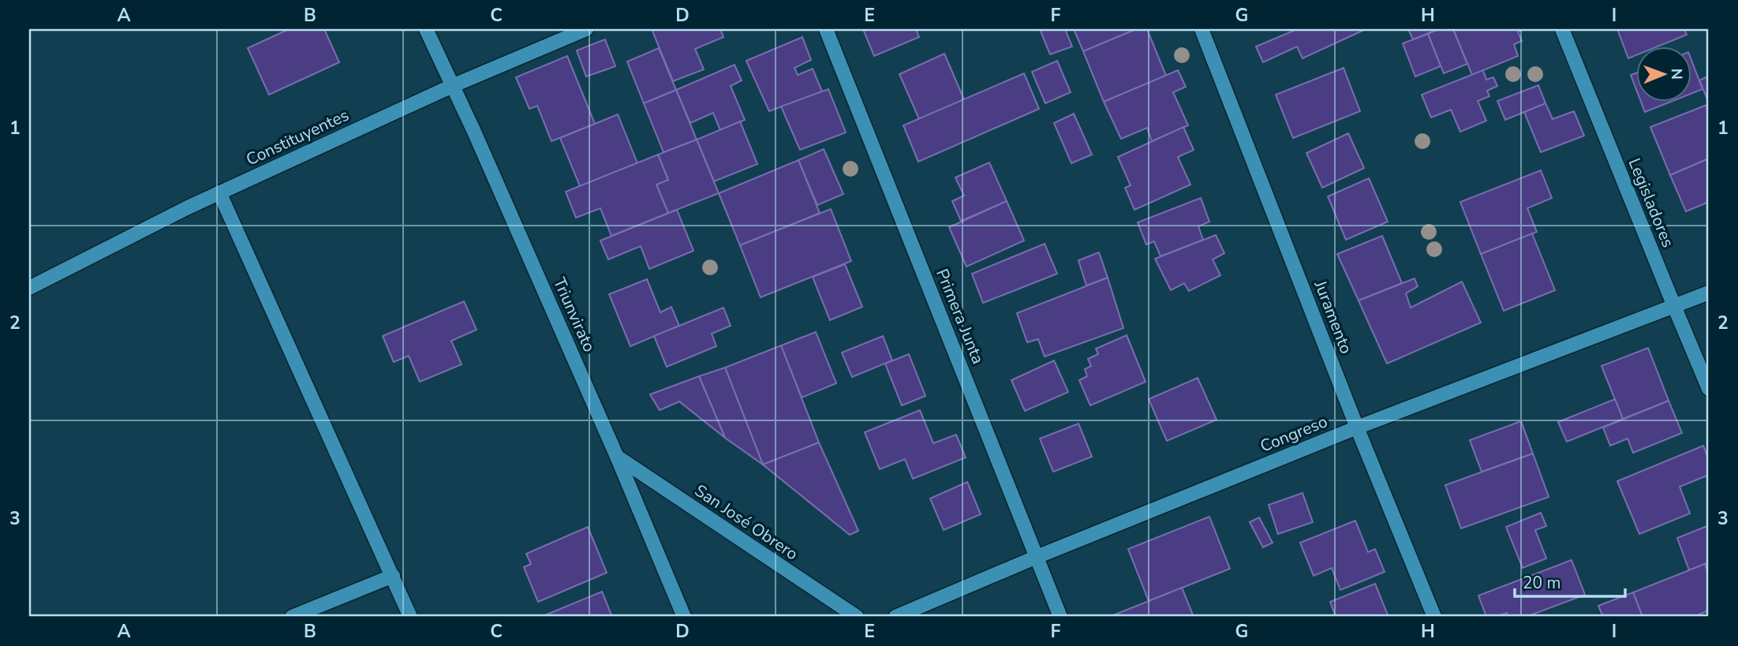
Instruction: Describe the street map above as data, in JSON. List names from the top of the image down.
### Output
{
  "streets": {
    "street": [
      "Constituyentes",
      "Legisladores",
      "Triunvirato",
      "Primera Junta",
      "Juramento",
      "Congreso",
      "San José Obrero"
    ]
  },
  "crossings": [
    ["Constituyentes", "Triunvirato"],
    ["Legisladores", "Congreso"],
    ["Triunvirato", "San José Obrero"],
    ["Primera Junta", "Congreso"],
    ["Juramento", "Congreso"]
  ],
  "scale_bar": "20 m",
  "north": "right",
  "grid": {
    "columns": [
      "A",
      "B",
      "C",
      "D",
      "E",
      "F",
      "G",
      "H",
      "I"
    ],
    "rows": ["1", "2", "3"]
  }
}
